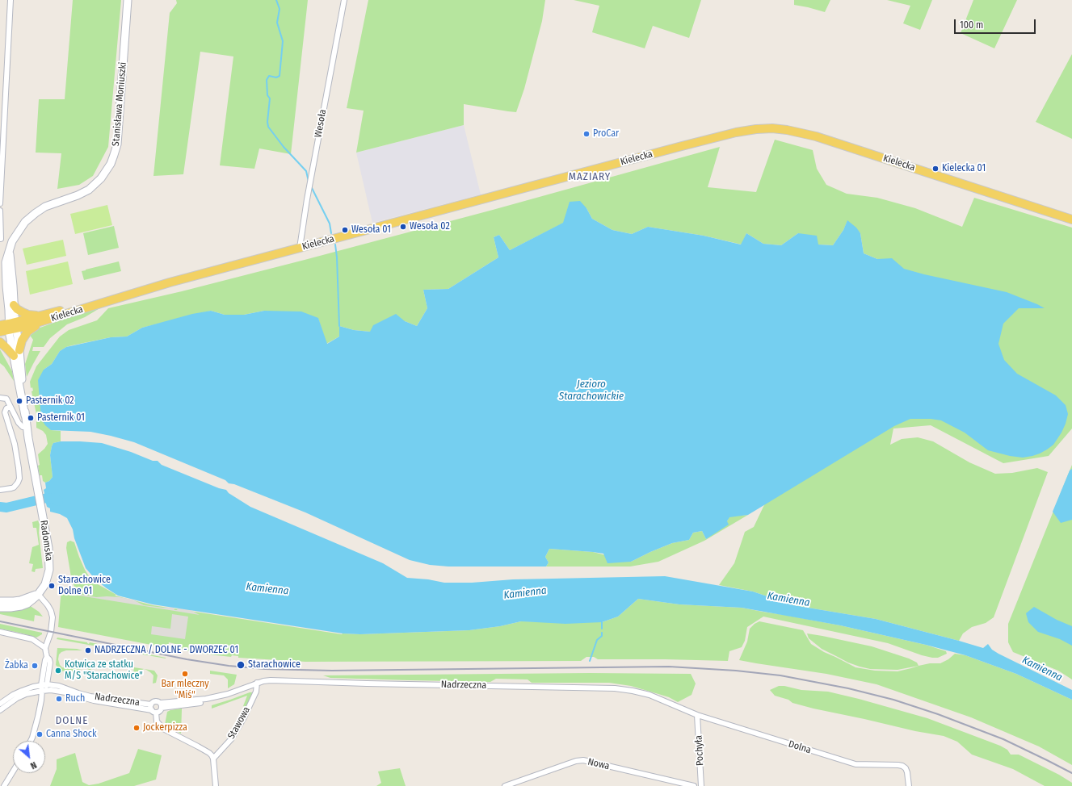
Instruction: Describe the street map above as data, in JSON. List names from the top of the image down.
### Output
{
  "streets": {
    "main road": ["Kielecka"],
    "street": [
      "Stanisława Moniuszki",
      "Wesoła",
      "Radomska",
      "Nadrzeczna",
      "Stawowa",
      "Dolna",
      "Pochyła",
      "Nowa"
    ]
  },
  "crossings": [
    ["Stanisława Moniuszki", "Kielecka"],
    ["Wesoła", "Kielecka"],
    ["Nadrzeczna", "Stawowa"],
    ["Nadrzeczna", "Dolna"],
    ["Nadrzeczna", "Pochyła"],
    ["Dolna", "Pochyła"]
  ],
  "districts": ["MAZIARY", "DOLNE"],
  "water": ["Jezioro Starachowickie", "Kamienna"],
  "places": [
    "ProCar",
    "Kielecka 01",
    "Wesoła 02",
    "Wesoła 01",
    "Pasternik 02",
    "Pasternik 01",
    "Starachowice Dolne 01",
    "NADRZECZNA / DOLNE - DWORZEC 01",
    "Starachowice",
    "Żabka",
    "Kotwica ze statku M/S \"Starachowice\"",
    "Bar mleczny \"Miś\"",
    "Ruch",
    "Jockerpizza",
    "Canna Shock"
  ],
  "scale_bar": "100 m",
  "north": "bottom right"
}
